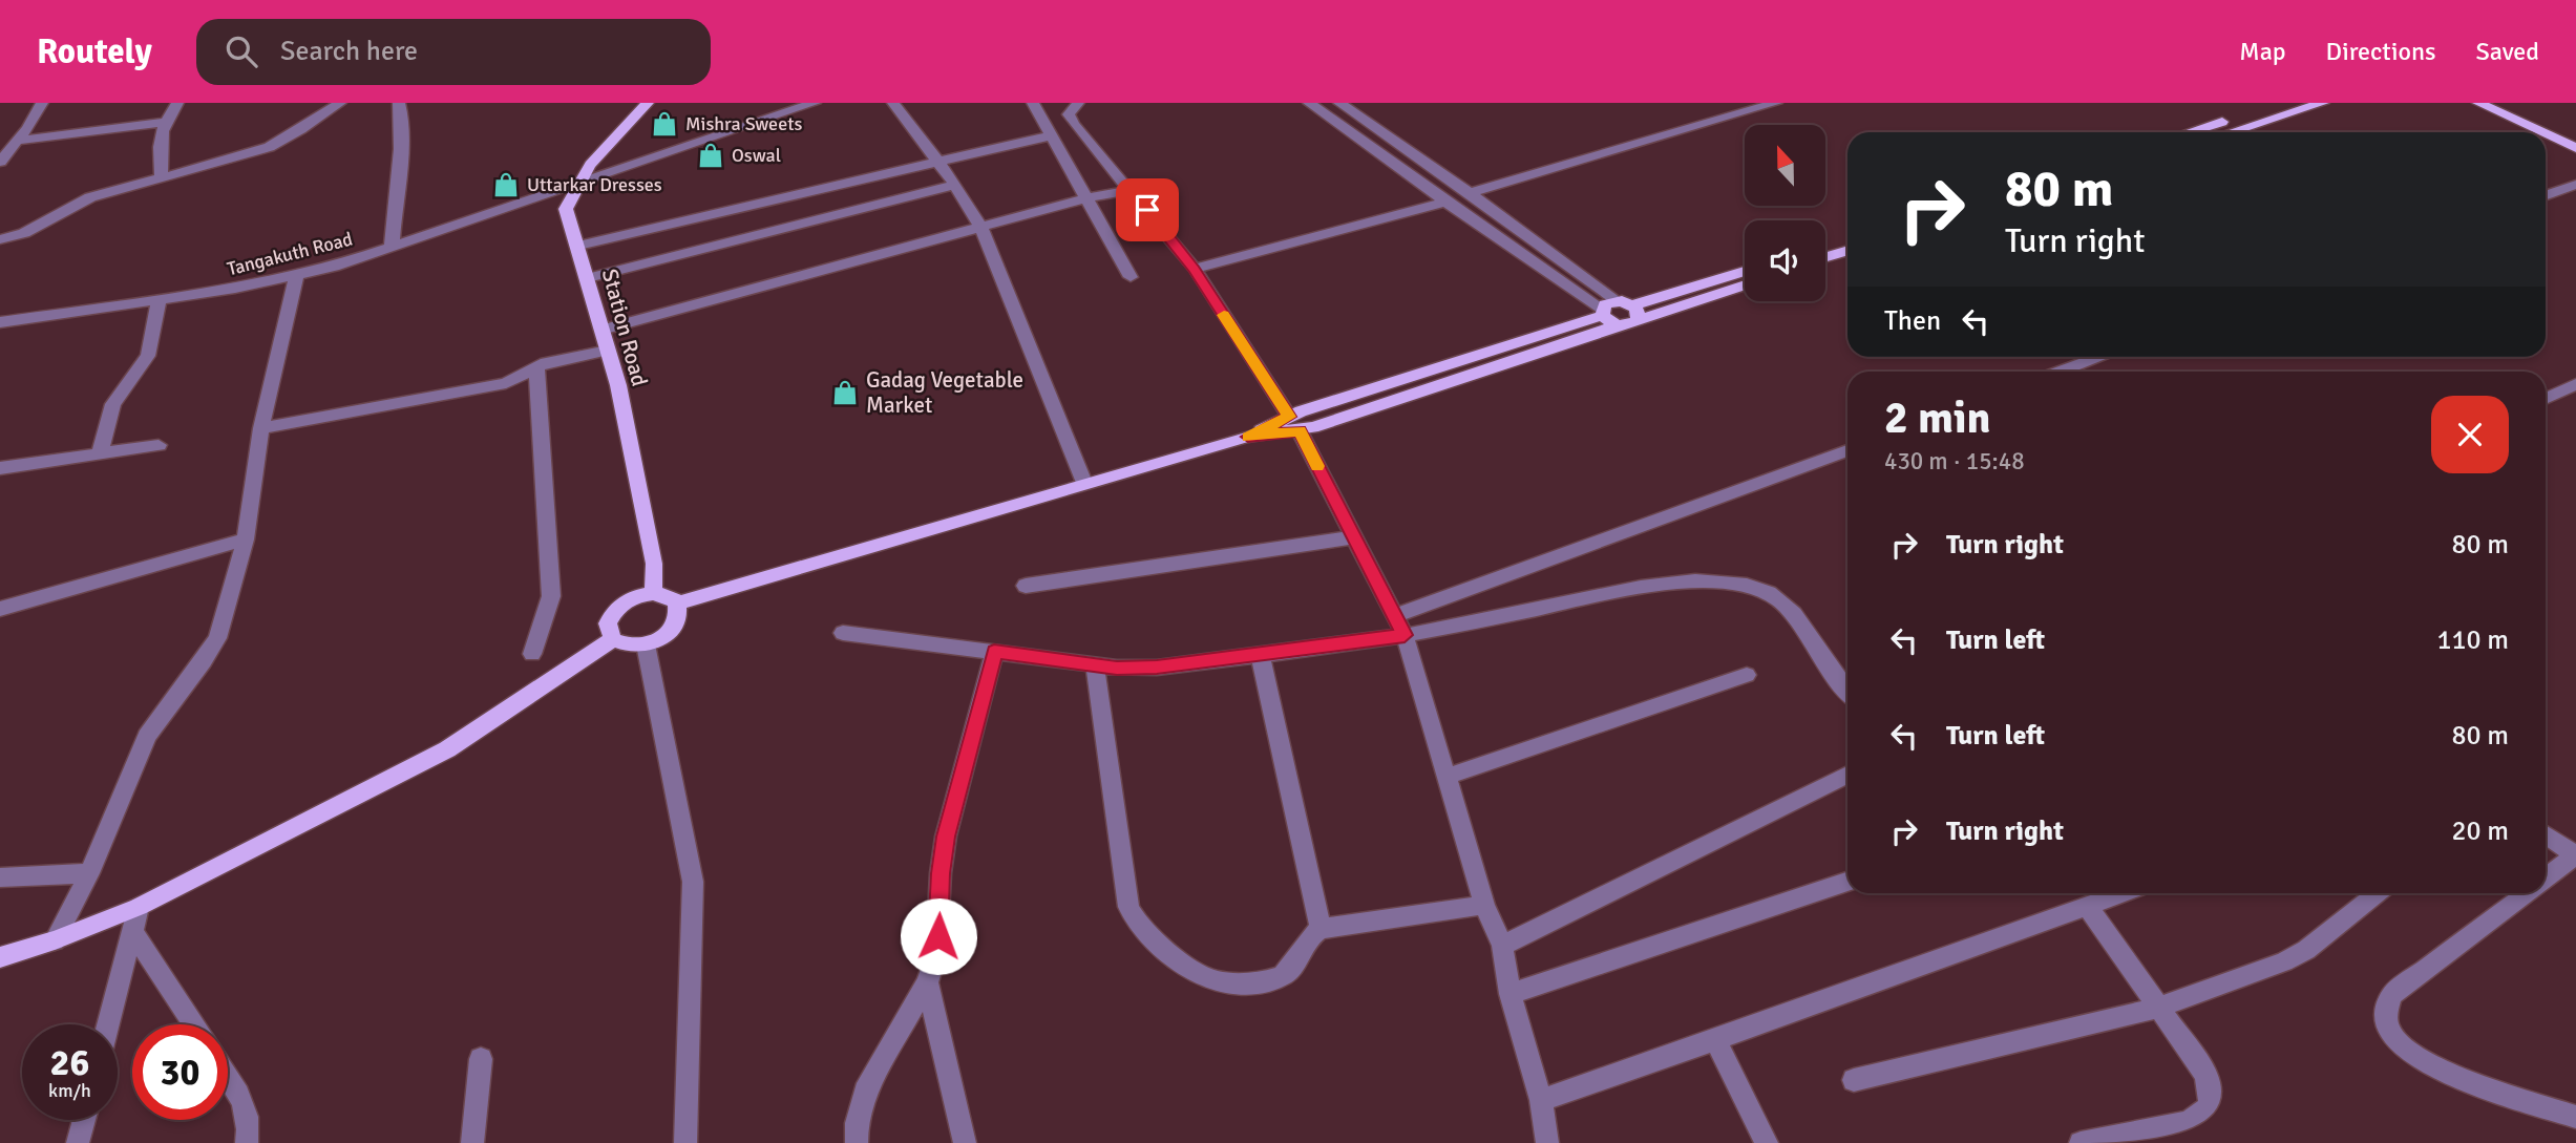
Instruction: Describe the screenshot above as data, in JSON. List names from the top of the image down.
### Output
{
  "streets": {
    "main road": ["Station Road"],
    "street": ["Tangakuth Road"]
  },
  "crossings": [
    ["Tangakuth Road", "Station Road"]
  ],
  "places": {
    "shop": [
      "Mishra Sweets",
      "Oswal",
      "Uttarkar Dresses",
      "Gadag Vegetable Market"
    ]
  },
  "north": "top",
  "page": {
    "header": "Routely",
    "search": "Search here",
    "nav": ["Map", "Directions", "Saved"],
    "turn": ["80 m", "Turn right"],
    "then": "Then",
    "heading": ["2 min", "430 m · 15:48"],
    "list": [
      {
        "name": "Turn right",
        "value": "80 m"
      },
      {
        "name": "Turn left",
        "value": "110 m"
      },
      {
        "name": "Turn left",
        "value": "80 m"
      },
      {
        "name": "Turn right",
        "value": "20 m"
      }
    ],
    "speed": "26 km/h",
    "limit": "30"
  }
}
